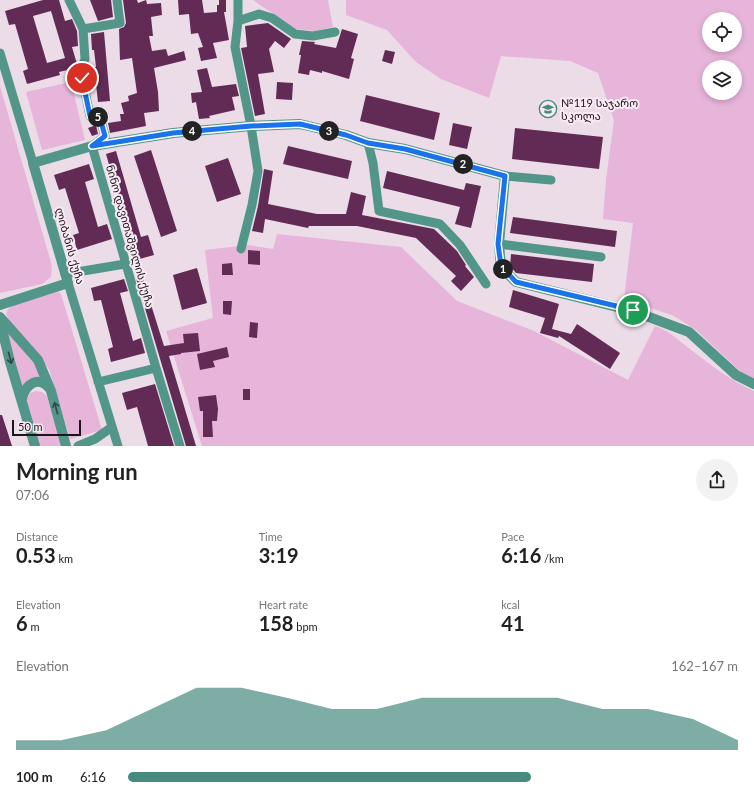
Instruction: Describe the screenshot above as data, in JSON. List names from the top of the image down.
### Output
{
  "streets": {
    "street": ["ნინო დავითაშვილის ქუჩა", "ლიბანის ქუჩა"]
  },
  "places": {
    "school or university": ["№119 საჯარო სკოლა"]
  },
  "scale_bar": "50 m",
  "page": {
    "pins": [
      "5",
      "3",
      "4",
      "2",
      "1"
    ],
    "scale": "50 m",
    "heading": ["Morning run", "07:06"],
    "stats": [
      ["Distance", "0.53 km"],
      ["Time", "3:19"],
      ["Pace", "6:16 /km"],
      ["Elevation", "6 m"],
      ["Heart rate", "158 bpm"],
      ["kcal", "41"]
    ],
    "chart": ["Elevation", "162–167 m"],
    "list": [
      {
        "name": "100 m",
        "note": "6:16"
      }
    ]
  }
}
